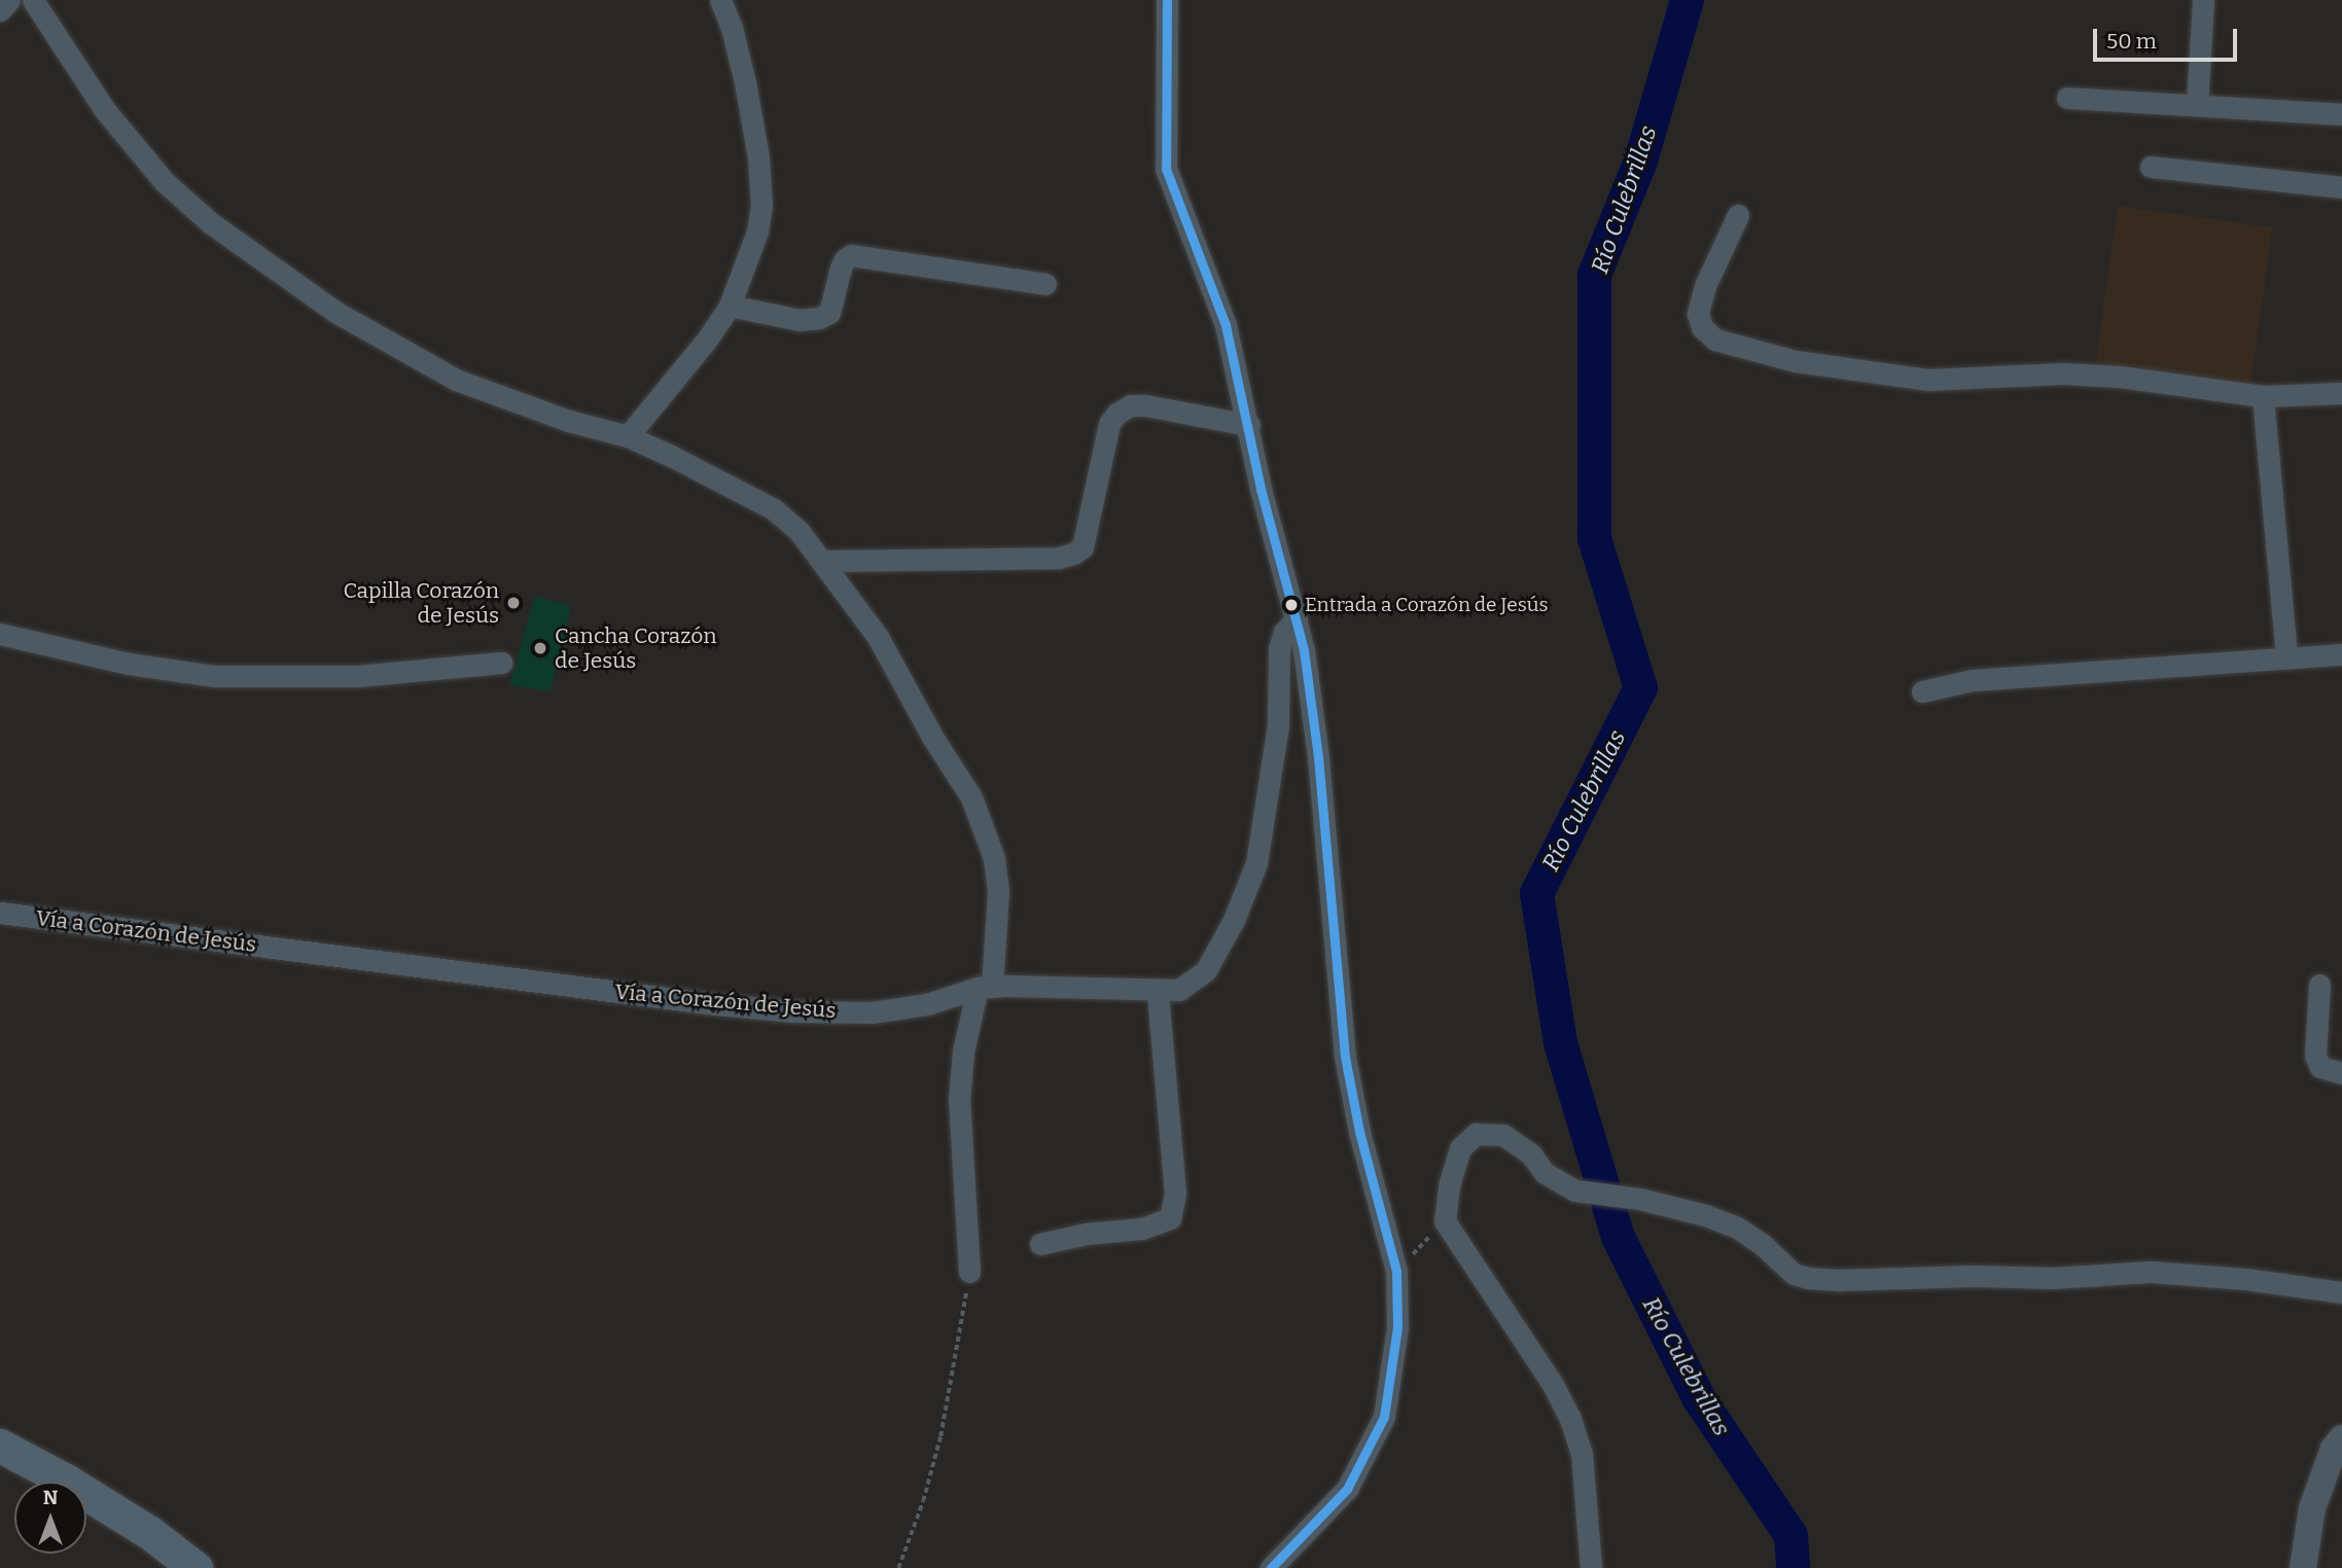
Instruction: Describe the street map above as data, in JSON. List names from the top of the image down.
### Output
{
  "streets": {
    "street": ["Vía a Corazón de Jesús"]
  },
  "water": ["Río Culebrillas"],
  "places": ["Capilla Corazón de Jesús", "Entrada a Corazón de Jesús", "Cancha Corazón de Jesús"],
  "scale_bar": "50 m",
  "north": "top"
}
